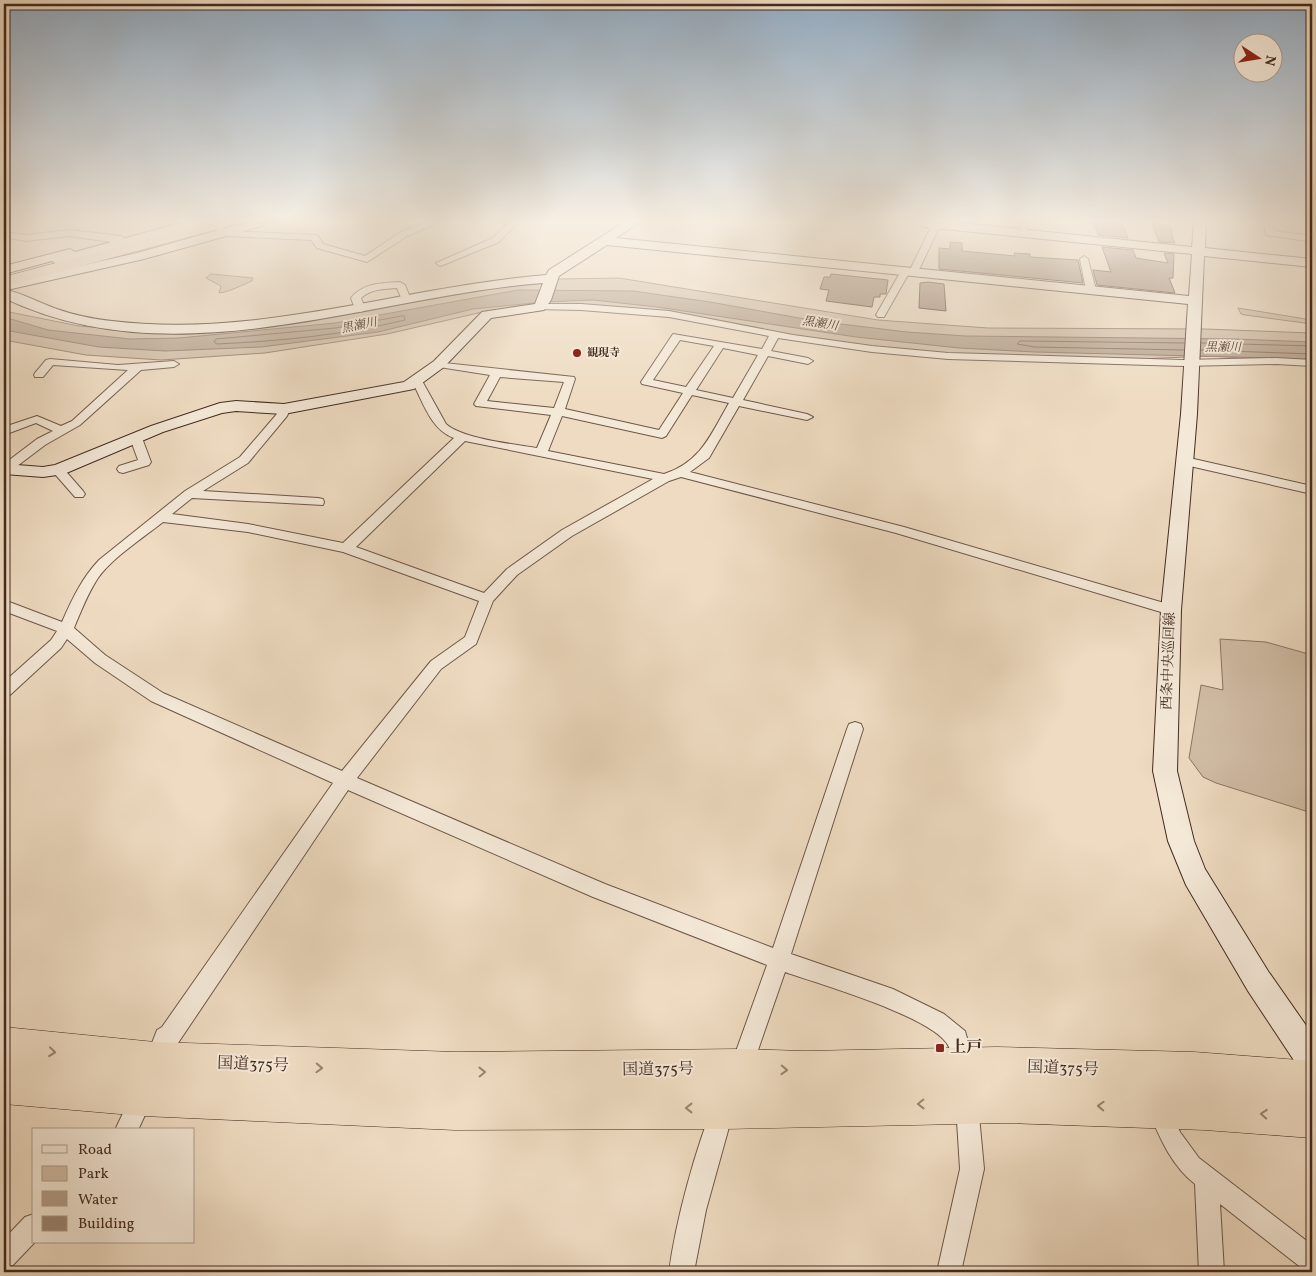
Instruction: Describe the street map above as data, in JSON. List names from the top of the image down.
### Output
{
  "streets": {
    "highway": ["国道375号"],
    "street": ["西条中央巡回線"]
  },
  "water": ["黒瀬川"],
  "places": {
    "other": ["観現寺"],
    "transit": ["上戸"]
  },
  "legend": [
    "Road",
    "Park",
    "Water",
    "Building"
  ],
  "north": "right"
}
